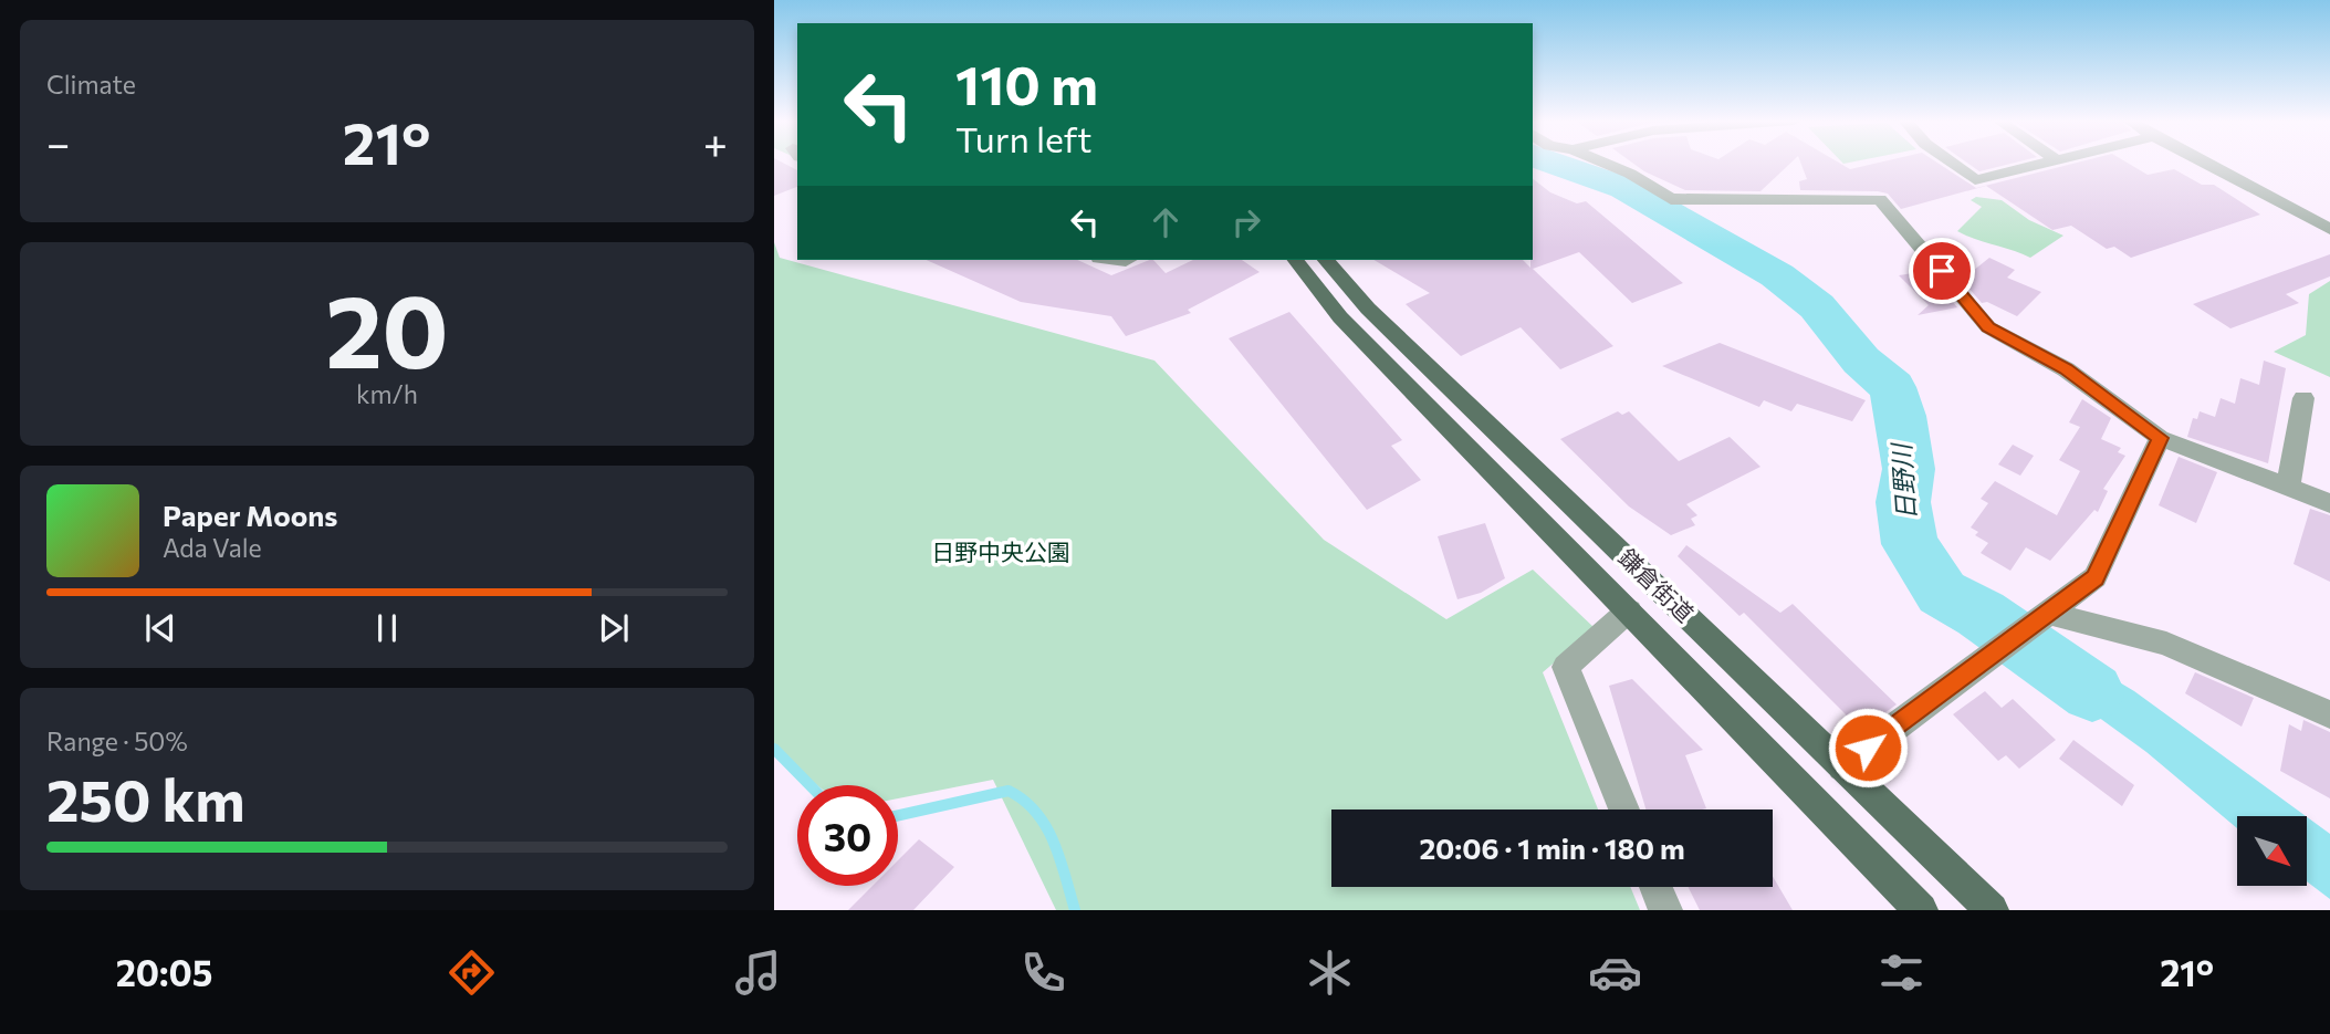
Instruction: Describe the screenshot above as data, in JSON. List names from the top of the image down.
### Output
{
  "streets": {
    "main road": ["鎌倉街道"]
  },
  "water": ["日野川"],
  "parks": ["日野中央公園"],
  "north": "bottom right",
  "page": {
    "tile": [
      "Climate",
      ["20", "km/h"],
      ["Range · 50%", "250 km"]
    ],
    "turn": ["110 m", "Turn left"],
    "heat": ["−", "21°", "+"],
    "song": ["Paper Moons", "Ada Vale"],
    "limit": "30",
    "trip": "20:06 · 1 min · 180 m",
    "tabs": ["20:05", "21°"]
  }
}
